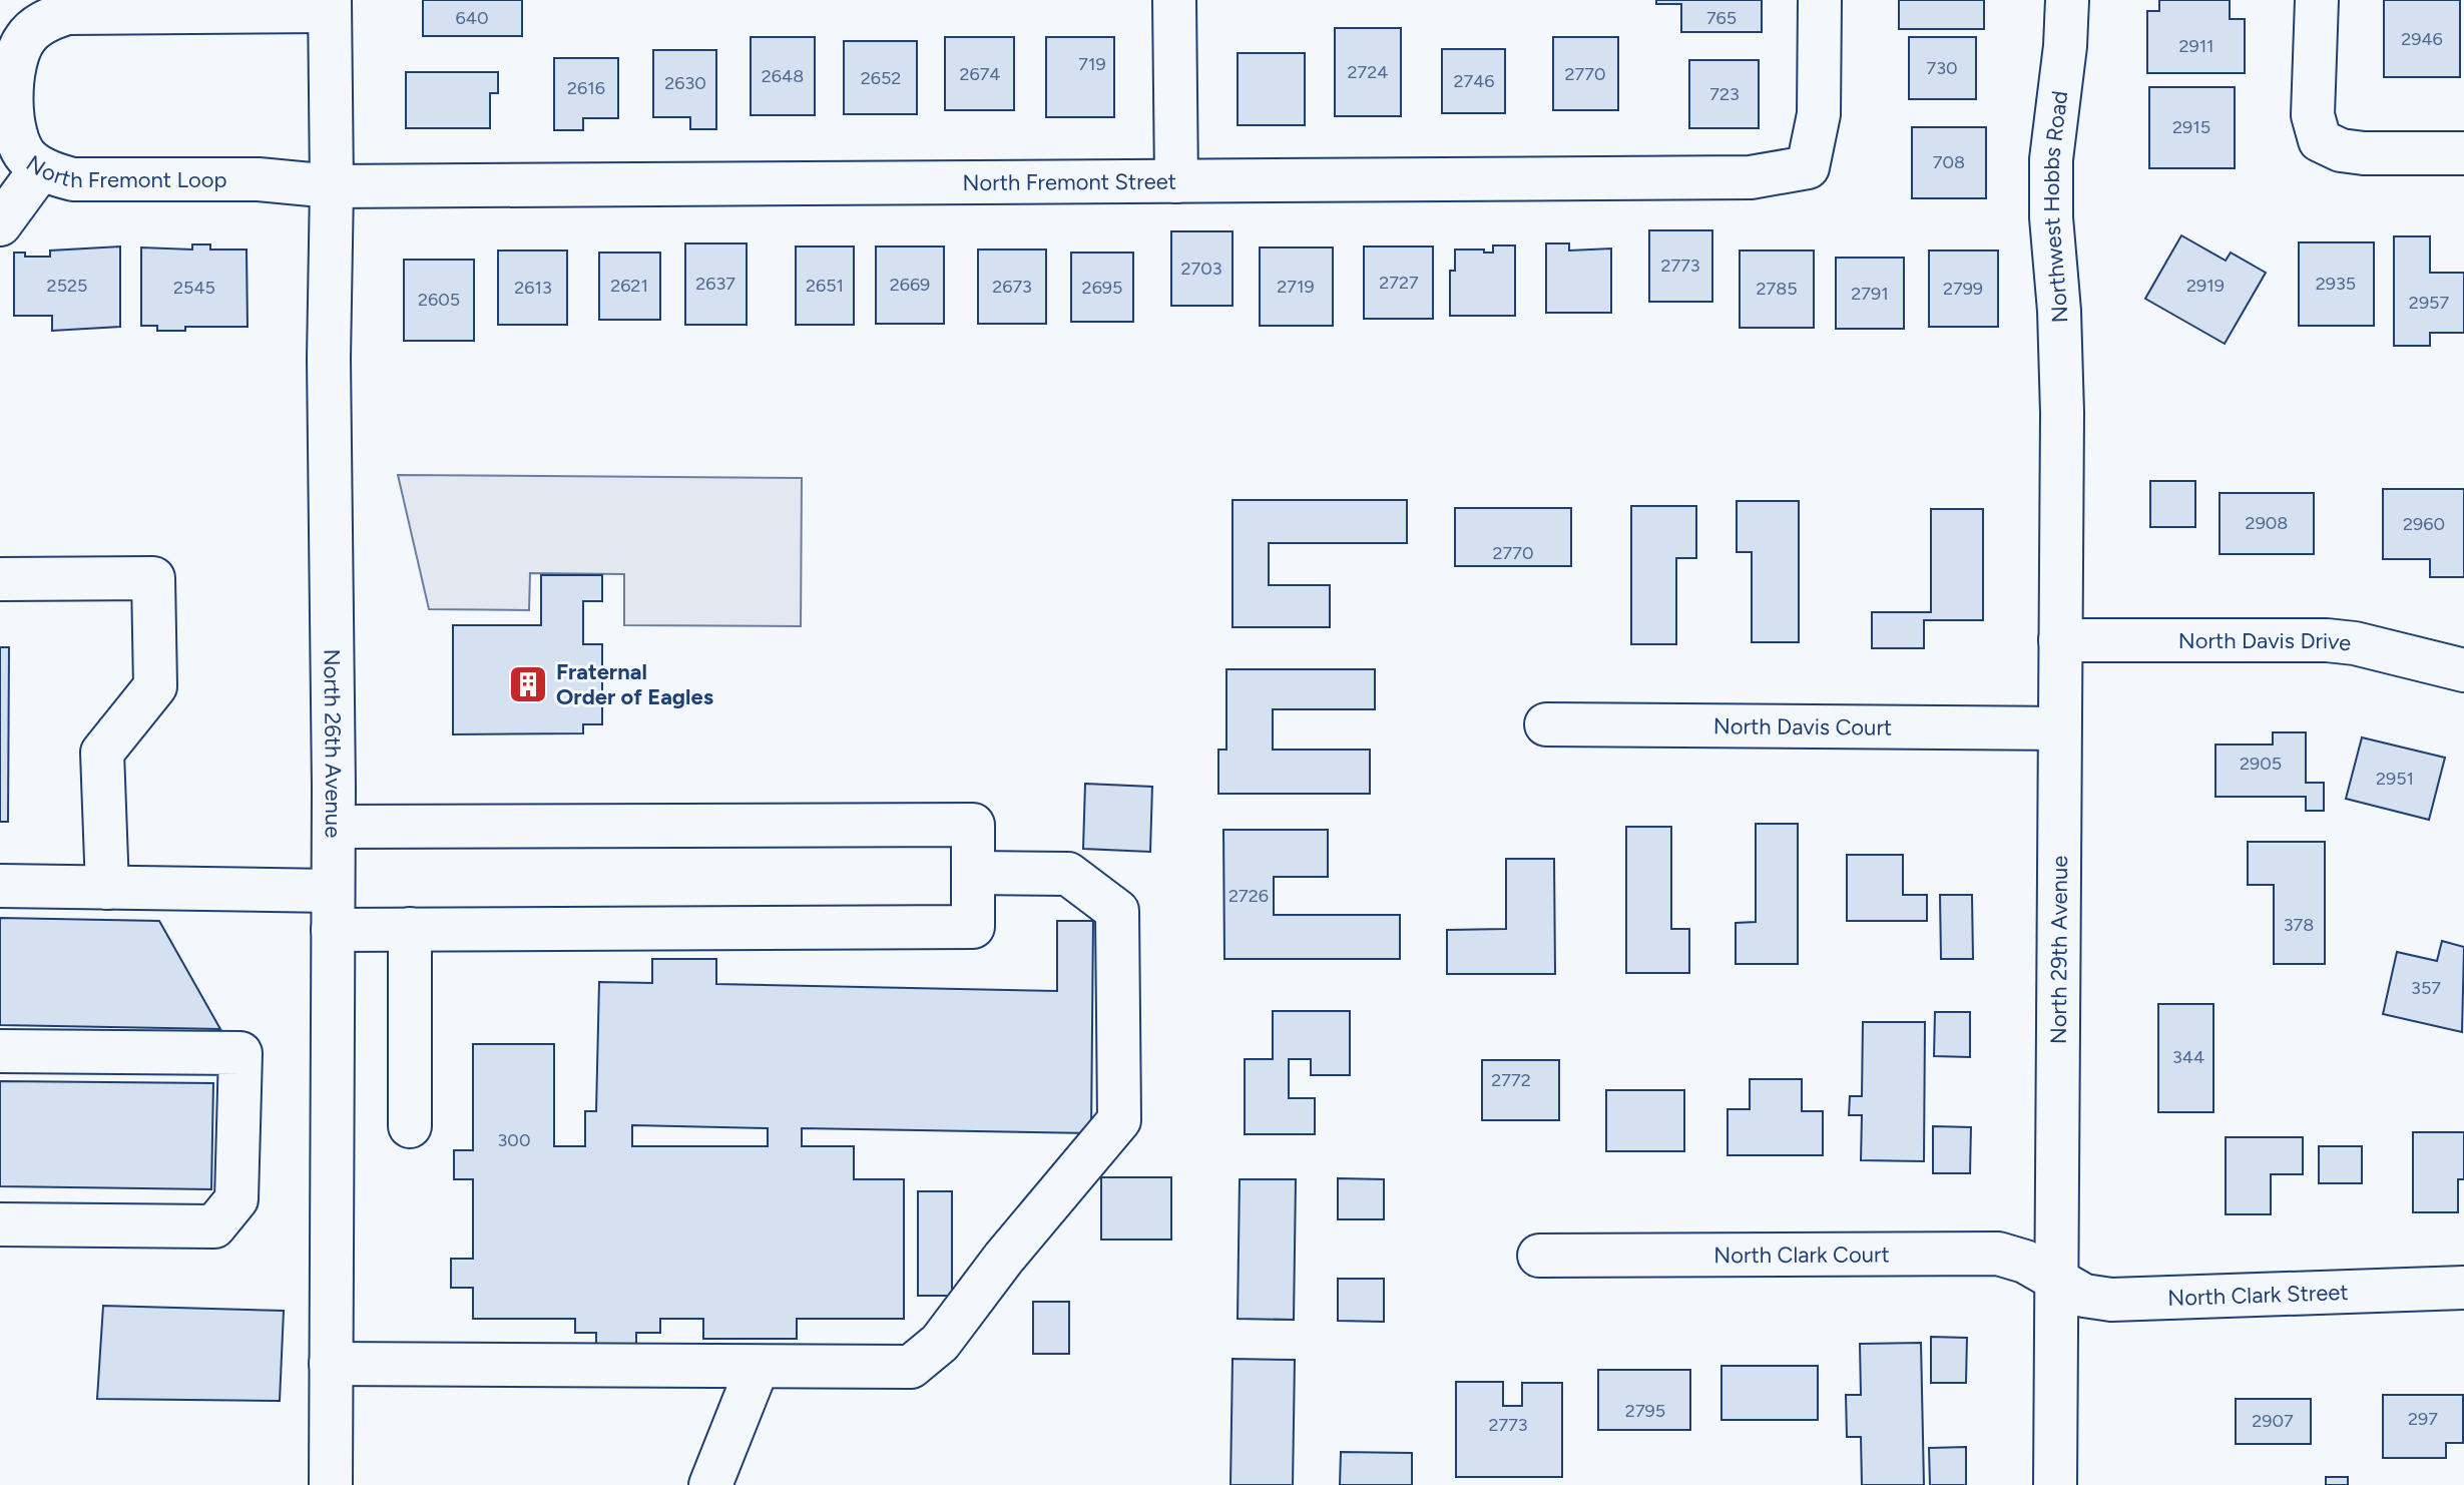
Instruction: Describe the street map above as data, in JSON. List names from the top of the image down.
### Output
{
  "streets": {
    "street": [
      "North Fremont Loop",
      "North Fremont Street",
      "Northwest Hobbs Road",
      "North Davis Drive",
      "North Davis Court",
      "North 26th Avenue",
      "North 29th Avenue",
      "North Clark Court",
      "North Clark Street"
    ]
  },
  "crossings": [
    ["North Fremont Loop", "North Fremont Street"],
    ["North Fremont Loop", "North 26th Avenue"],
    ["North Fremont Street", "North 26th Avenue"],
    ["Northwest Hobbs Road", "North 29th Avenue"],
    ["North Davis Drive", "North 29th Avenue"],
    ["North Davis Court", "North 29th Avenue"],
    ["North 29th Avenue", "North Clark Court"],
    ["North 29th Avenue", "North Clark Street"],
    ["North Clark Court", "North Clark Street"]
  ],
  "places": {
    "building": ["Fraternal Order of Eagles"]
  },
  "house_numbers": [
    "640",
    "765",
    "2946",
    "2911",
    "719",
    "730",
    "2724",
    "2674",
    "2770",
    "2648",
    "2652",
    "2746",
    "2630",
    "2616",
    "723",
    "2915",
    "708",
    "2773",
    "2703",
    "2727",
    "2637",
    "2935",
    "2669",
    "2525",
    "2621",
    "2651",
    "2919",
    "2673",
    "2719",
    "2545",
    "2613",
    "2695",
    "2785",
    "2799",
    "2791",
    "2605",
    "2957",
    "2908",
    "2960",
    "2770",
    "2905",
    "2951",
    "2726",
    "378",
    "357",
    "344",
    "2772",
    "300",
    "2795",
    "297",
    "2907",
    "2773"
  ]
}
